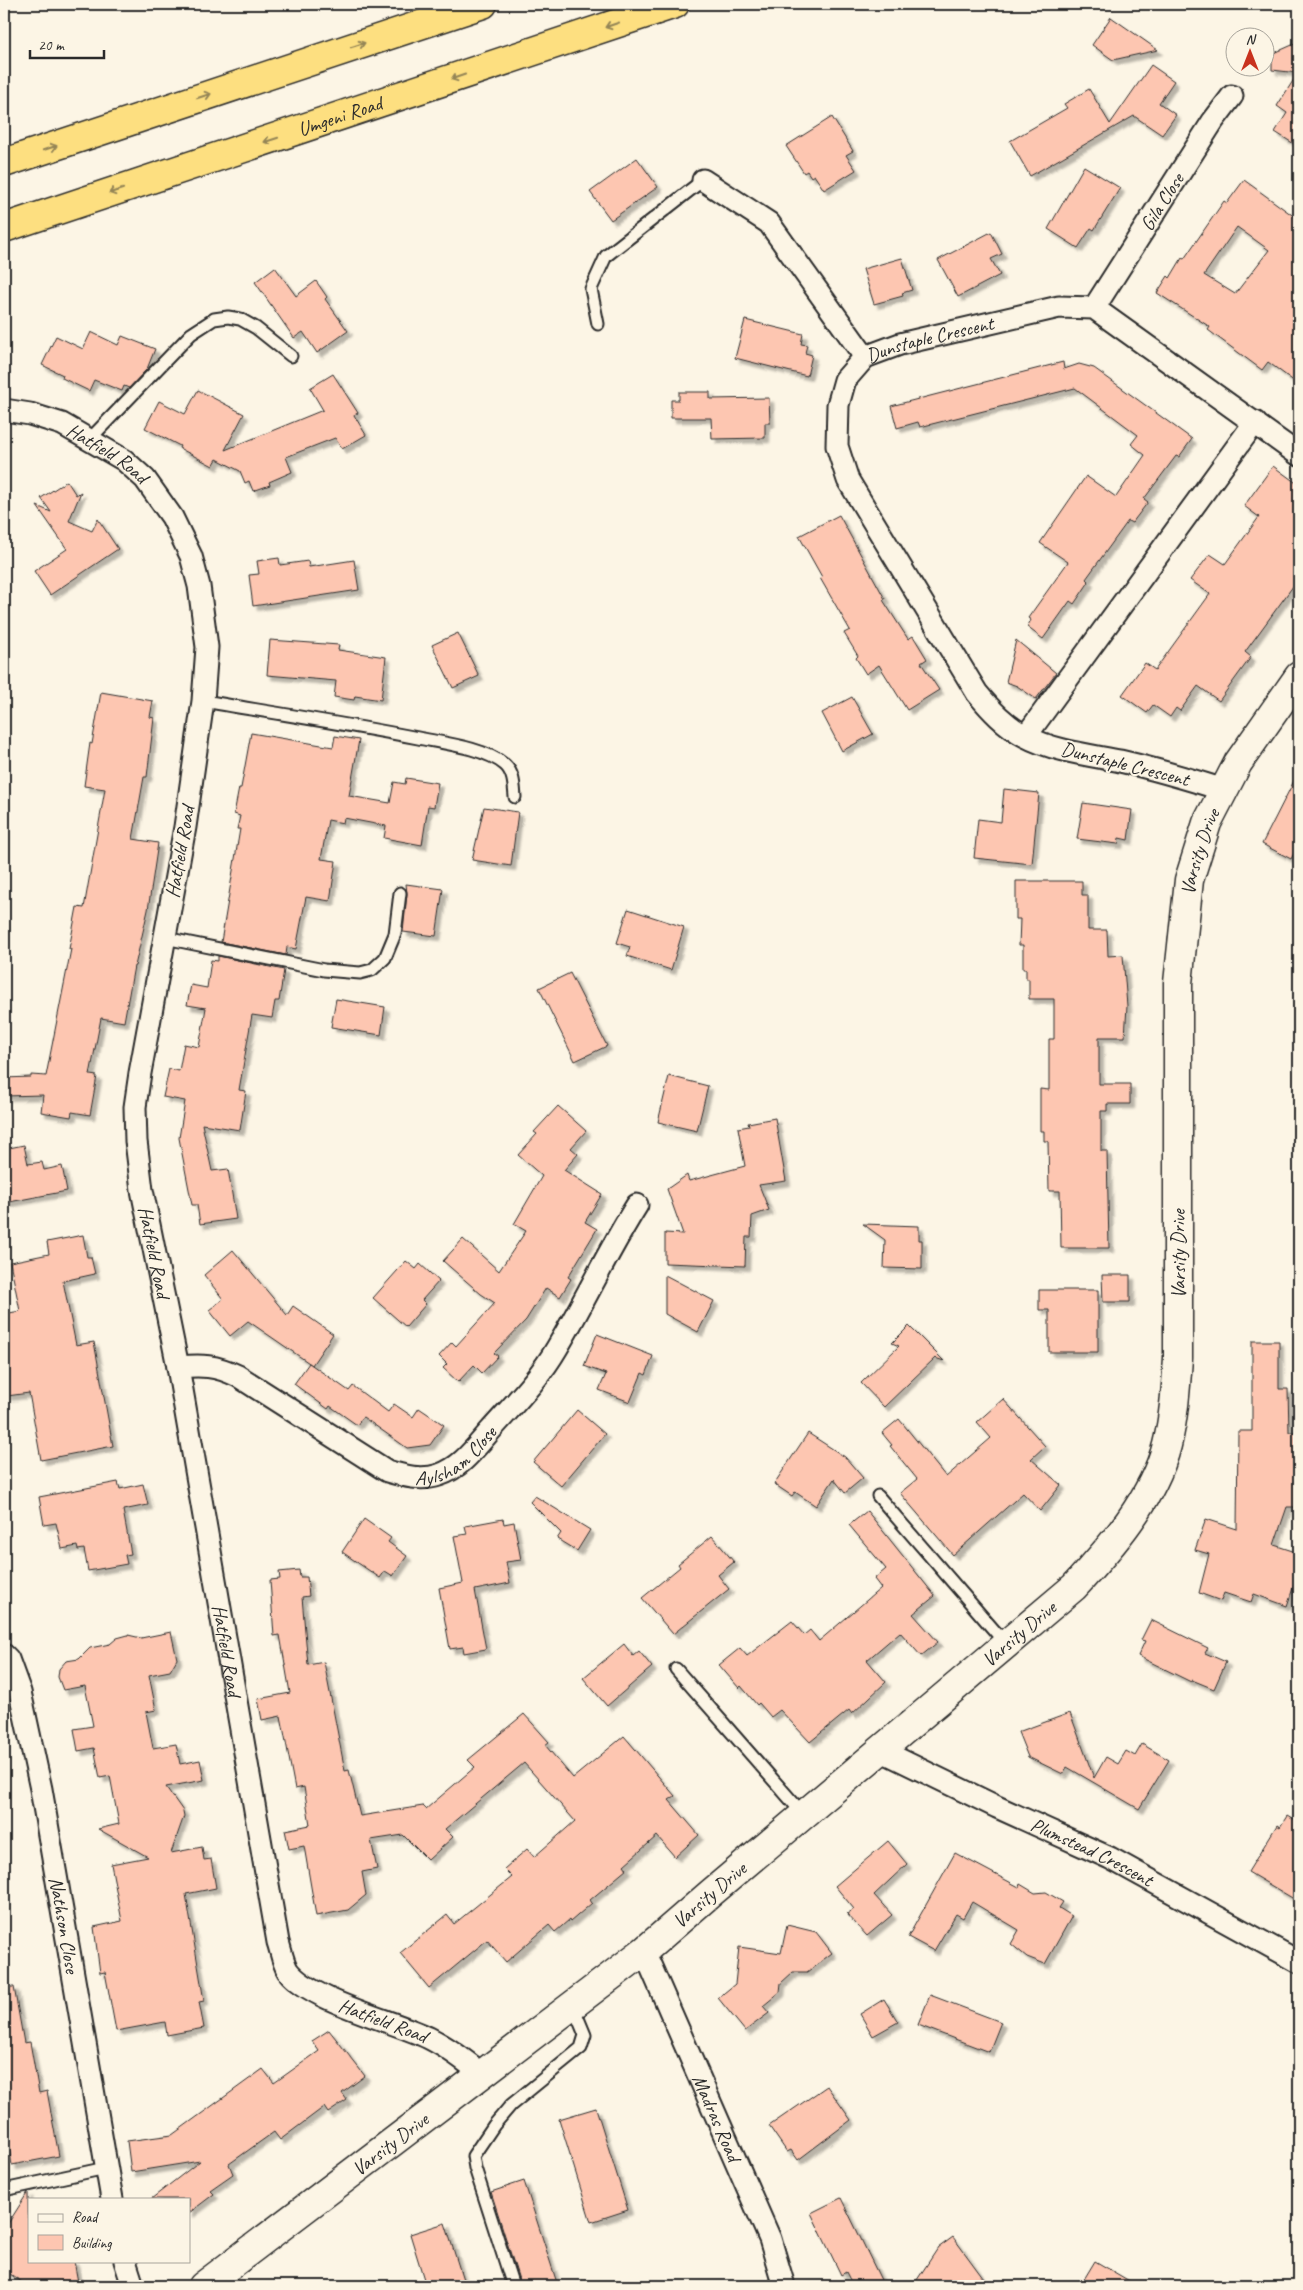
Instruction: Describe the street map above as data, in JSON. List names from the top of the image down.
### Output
{
  "streets": {
    "highway": ["Umgeni Road"],
    "street": [
      "Gila Close",
      "Dunstaple Crescent",
      "Hatfield Road",
      "Varsity Drive",
      "Aylsham Close",
      "Plumstead Crescent",
      "Nathson Close",
      "Madras Road"
    ]
  },
  "crossings": [
    ["Gila Close", "Dunstaple Crescent"],
    ["Dunstaple Crescent", "Varsity Drive"],
    ["Hatfield Road", "Varsity Drive"],
    ["Hatfield Road", "Aylsham Close"],
    ["Varsity Drive", "Plumstead Crescent"],
    ["Varsity Drive", "Madras Road"]
  ],
  "legend": ["Road", "Building"],
  "scale_bar": "20 m",
  "north": "top"
}
